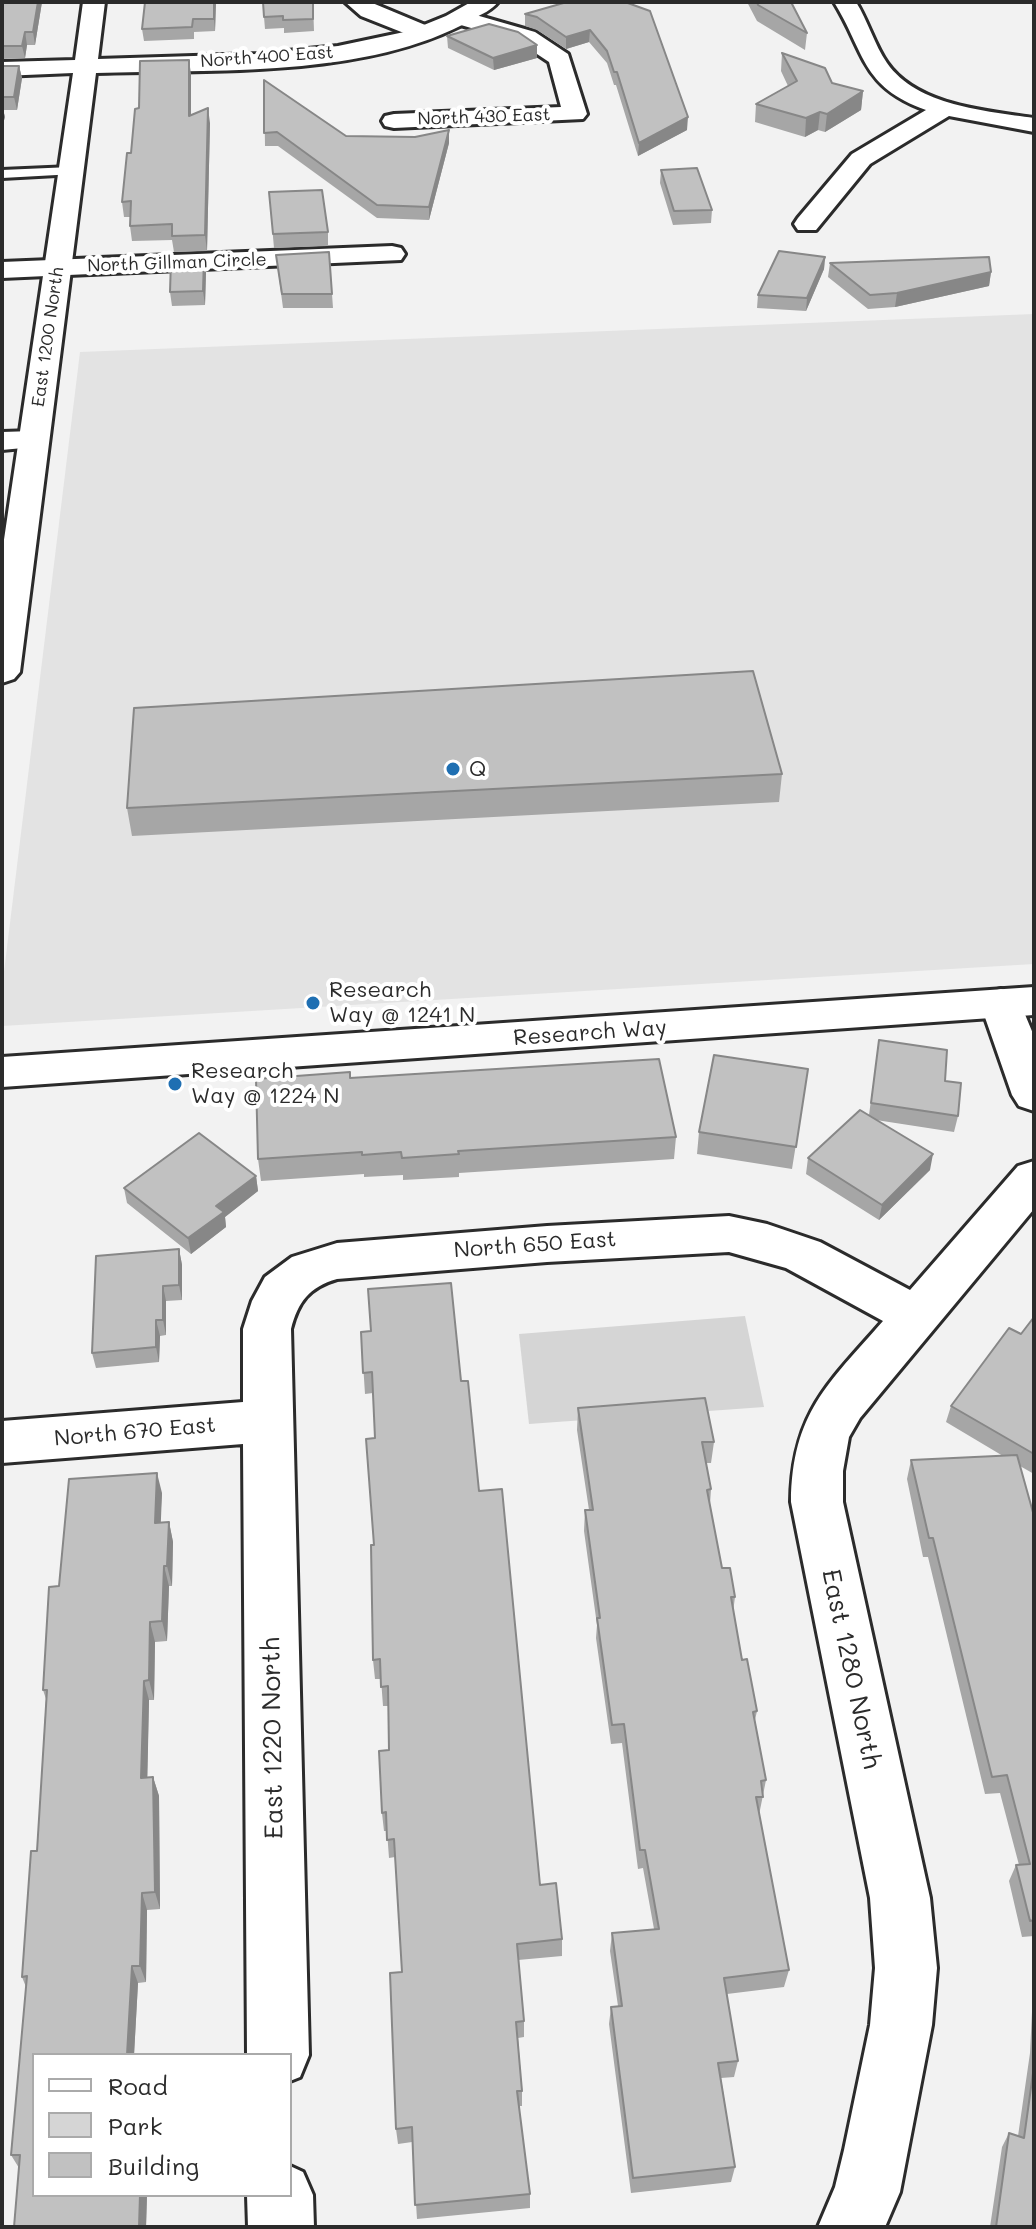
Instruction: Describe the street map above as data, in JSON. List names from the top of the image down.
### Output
{
  "streets": {
    "street": [
      "North 400 East",
      "North 430 East",
      "North Gillman Circle",
      "East 1200 North",
      "Research Way",
      "North 650 East",
      "North 670 East",
      "East 1280 North",
      "East 1220 North"
    ]
  },
  "crossings": [
    ["North 400 East", "North 430 East"],
    ["North 400 East", "East 1200 North"],
    ["North Gillman Circle", "East 1200 North"],
    ["North 650 East", "North 670 East"],
    ["North 650 East", "East 1280 North"],
    ["North 650 East", "East 1220 North"],
    ["North 670 East", "East 1220 North"]
  ],
  "places": ["Q", "Research Way @ 1241 N", "Research Way @ 1224 N"],
  "legend": ["Road", "Park", "Building"]
}
